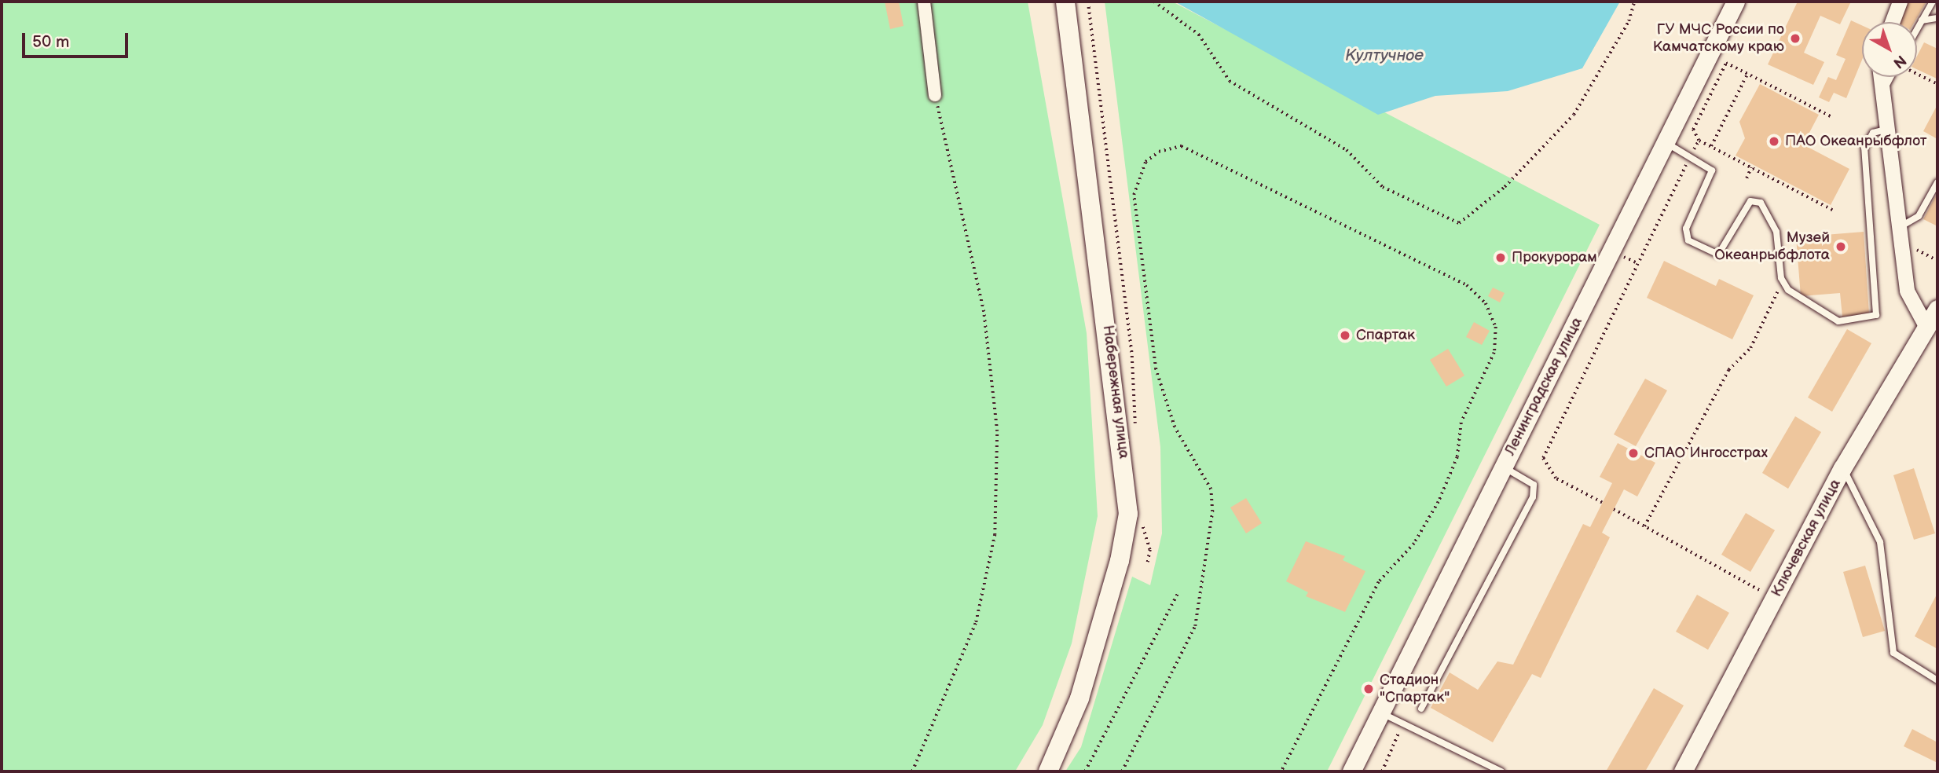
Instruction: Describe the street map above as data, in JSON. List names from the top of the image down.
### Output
{
  "streets": {
    "main road": ["Ленинградская улица", "Набережная улица", "Ключевская улица"]
  },
  "water": ["Култучное"],
  "places": [
    "ГУ МЧС России по Камчатскому краю",
    "ПАО Океанрыбфлот",
    "Музей Океанрыбфлота",
    "Прокурорам",
    "Спартак",
    "СПАО Ингосстрах",
    "Стадион \"Спартак\""
  ],
  "scale_bar": "50 m",
  "north": "bottom right"
}
